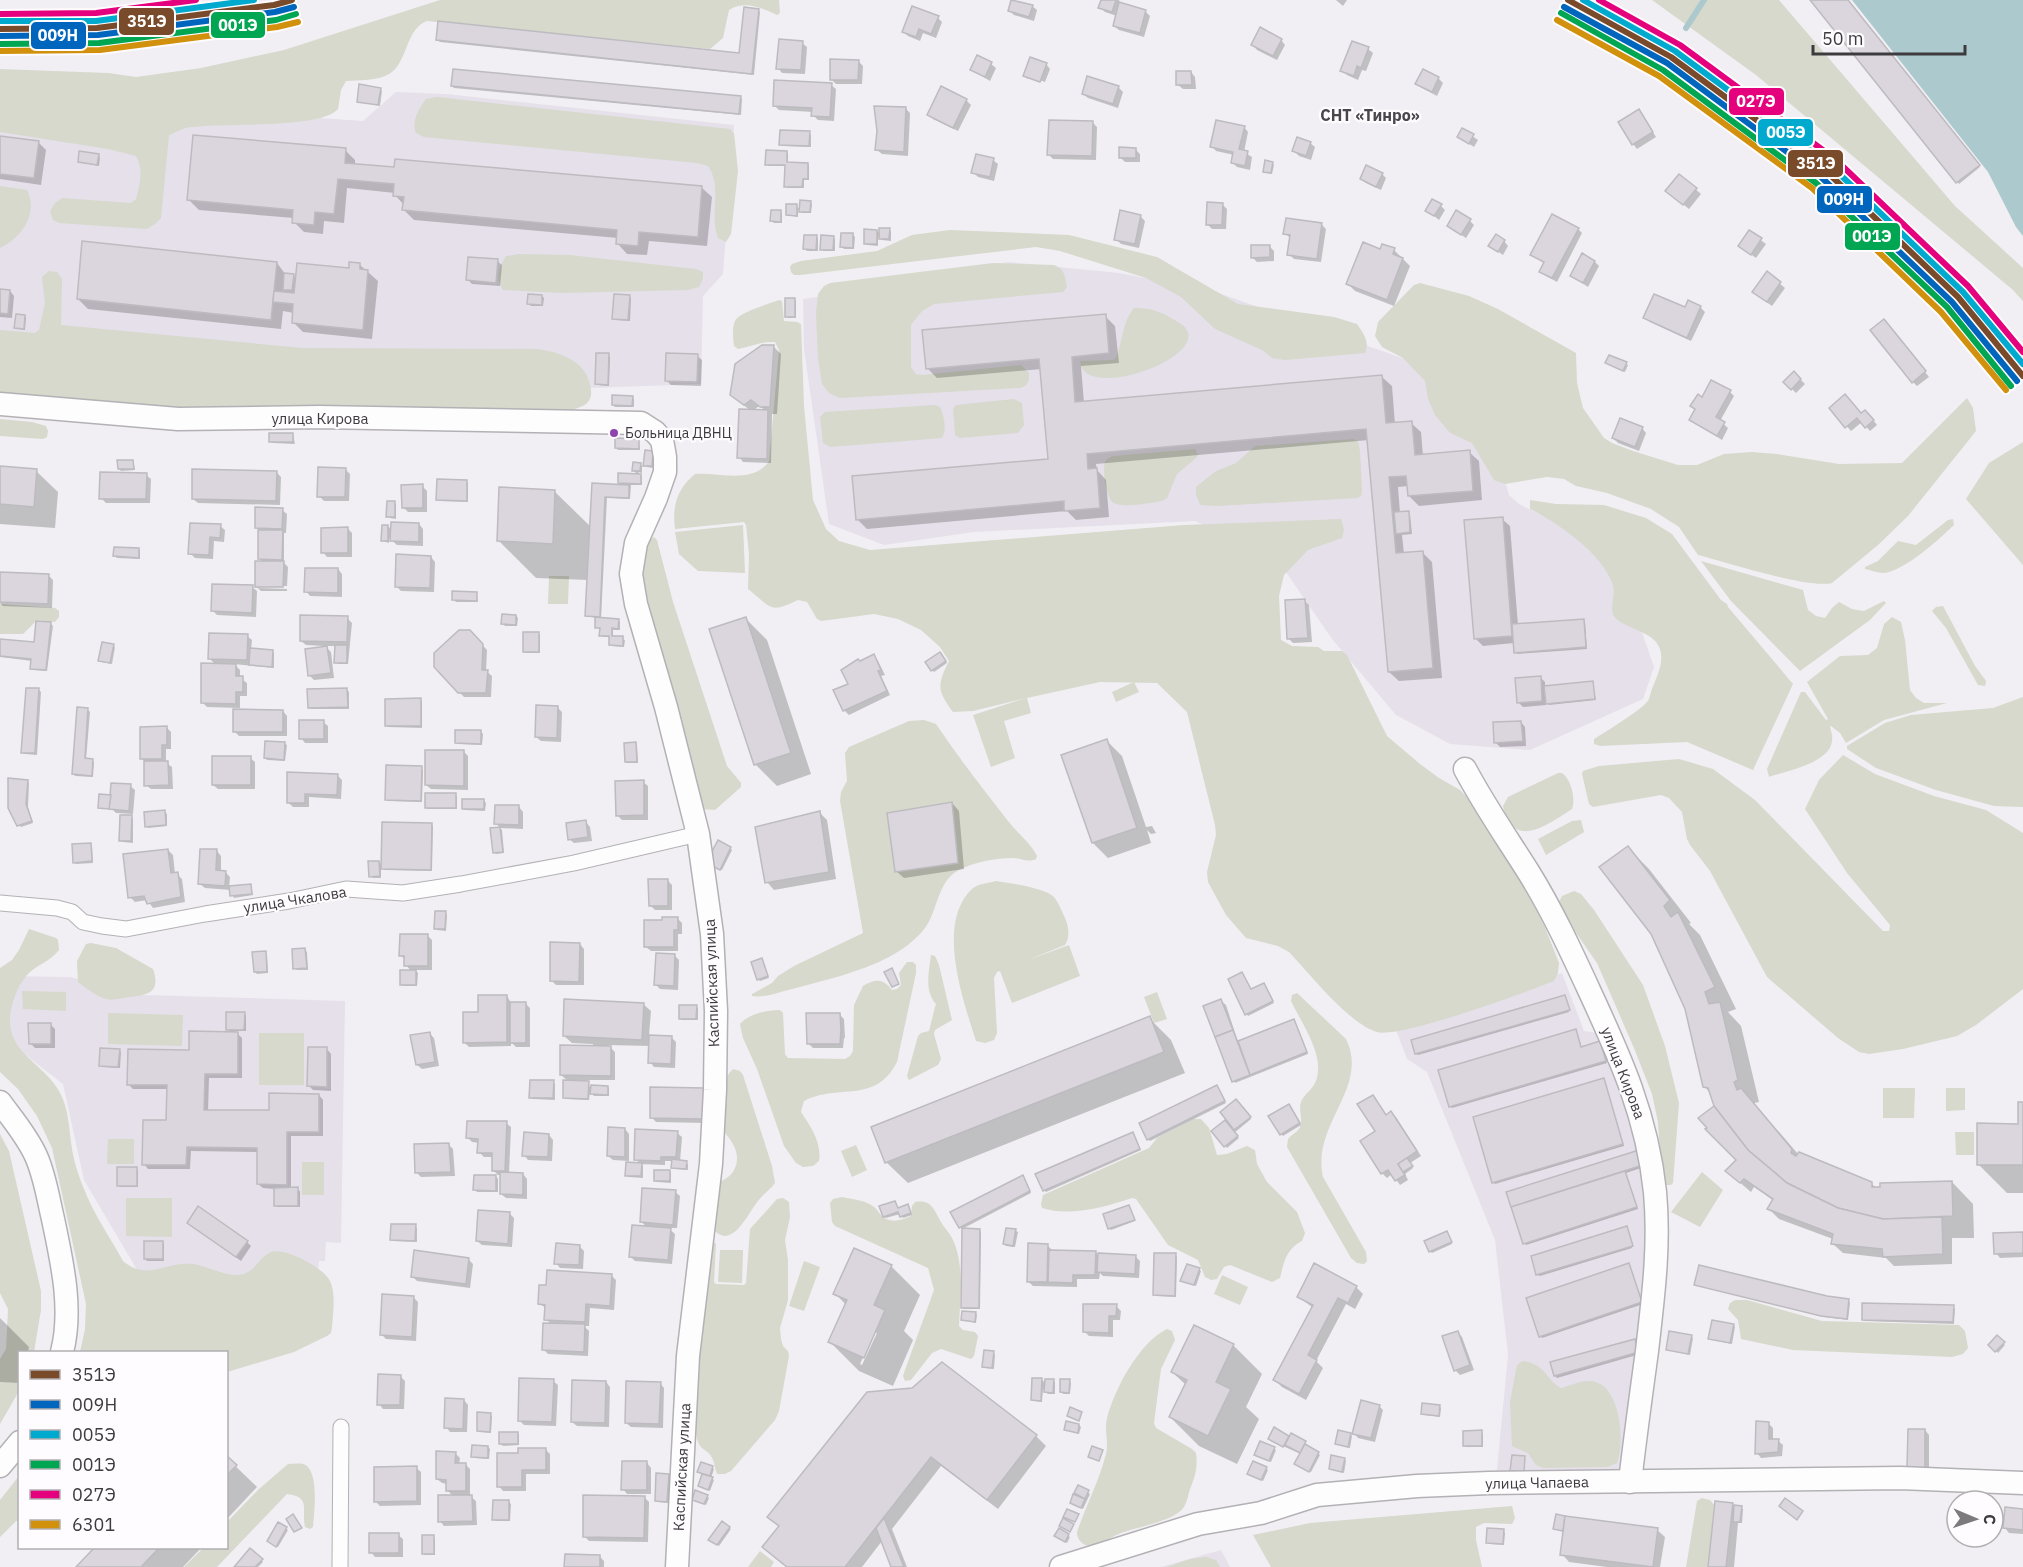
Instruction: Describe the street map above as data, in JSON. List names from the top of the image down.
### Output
{
  "streets": {
    "street": [
      "улица Кирова",
      "улица Чкалова",
      "Каспийская улица",
      "улица Чапаева"
    ]
  },
  "crossings": [
    ["улица Кирова", "Каспийская улица"],
    ["улица Кирова", "улица Чапаева"],
    ["улица Чкалова", "Каспийская улица"]
  ],
  "districts": ["СНТ «Тинро»"],
  "places": ["Больница ДВНЦ"],
  "lines": [
    "transit line 351Э",
    "transit line 005Э",
    "transit line 027Э",
    "transit line 009Н",
    "transit line 001Э",
    "transit line 6301"
  ],
  "legend": [
    "351Э",
    "009Н",
    "005Э",
    "001Э",
    "027Э",
    "6301"
  ],
  "scale_bar": "50 m",
  "north": "right"
}
